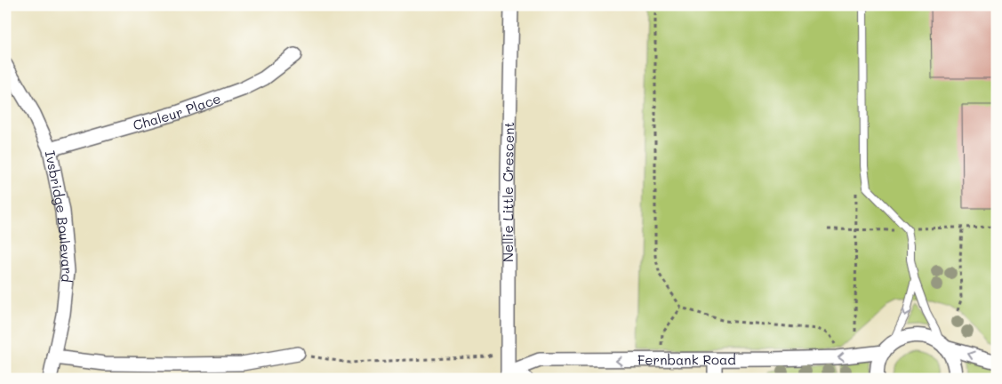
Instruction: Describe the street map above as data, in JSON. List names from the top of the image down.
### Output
{
  "streets": {
    "street": [
      "Chaleur Place",
      "Nellie Little Crescent",
      "Ivsbridge Boulevard",
      "Fernbank Road"
    ]
  },
  "crossings": [
    ["Chaleur Place", "Ivsbridge Boulevard"],
    ["Nellie Little Crescent", "Fernbank Road"]
  ],
  "one_way": ["Fernbank Road"]
}
